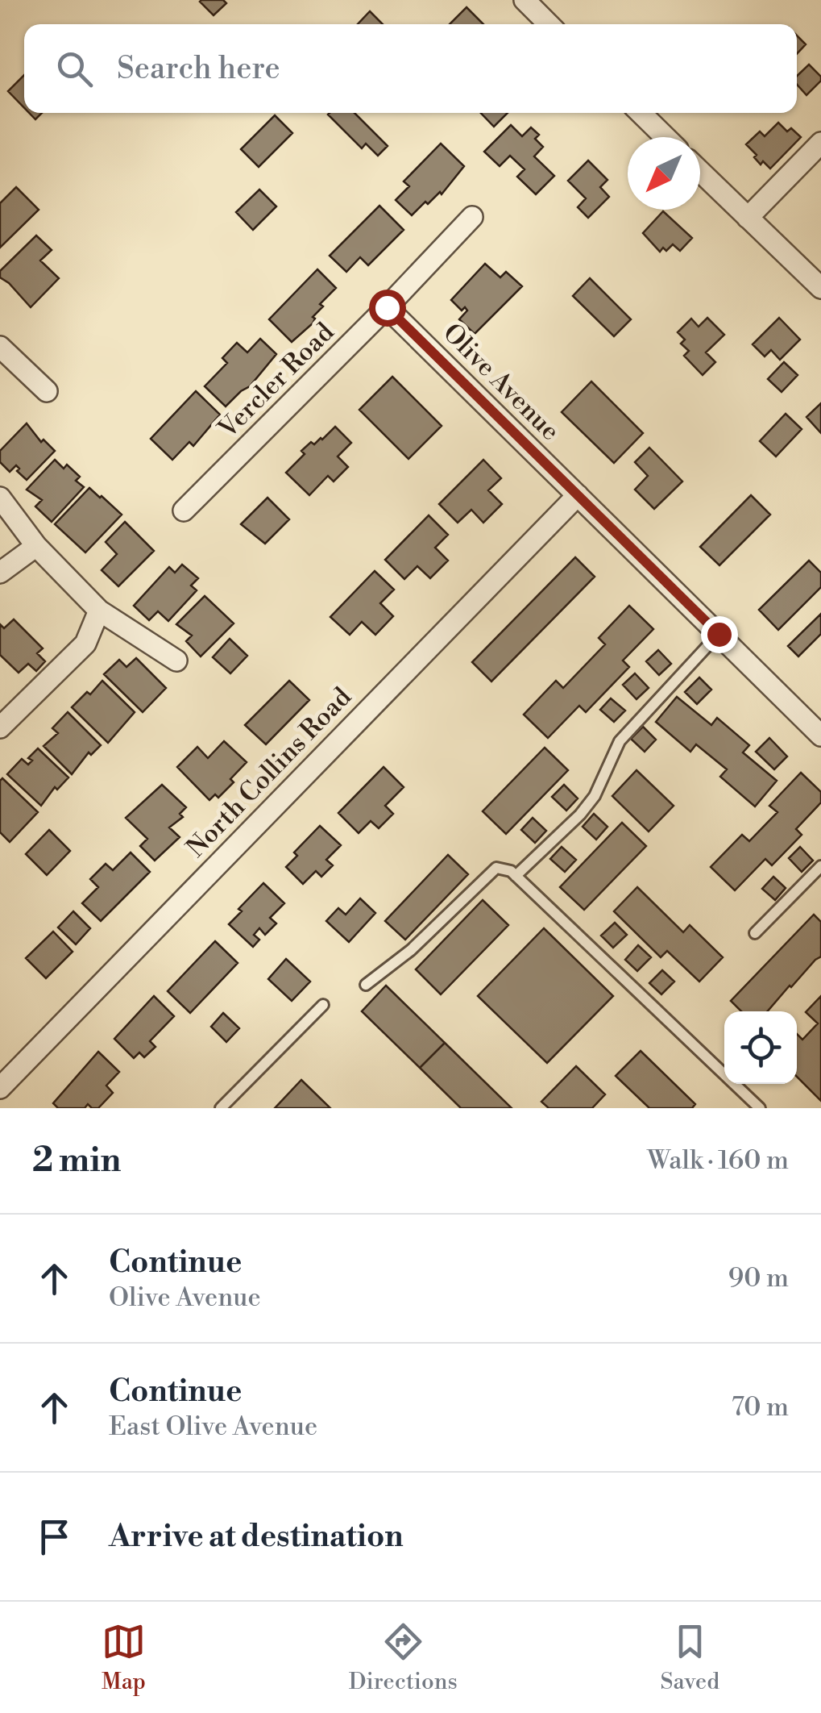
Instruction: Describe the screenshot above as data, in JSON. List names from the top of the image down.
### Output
{
  "streets": {
    "street": ["Vercler Road", "Olive Avenue", "North Collins Road"]
  },
  "crossings": [
    ["Vercler Road", "Olive Avenue"],
    ["Olive Avenue", "North Collins Road"]
  ],
  "north": "bottom left",
  "page": {
    "search": "Search here",
    "heading": ["2 min", "Walk · 160 m"],
    "list": [
      ["Continue", "Olive Avenue", "90 m"],
      ["Continue", "East Olive Avenue", "70 m"],
      "Arrive at destination"
    ],
    "nav": ["Map", "Directions", "Saved"]
  }
}
